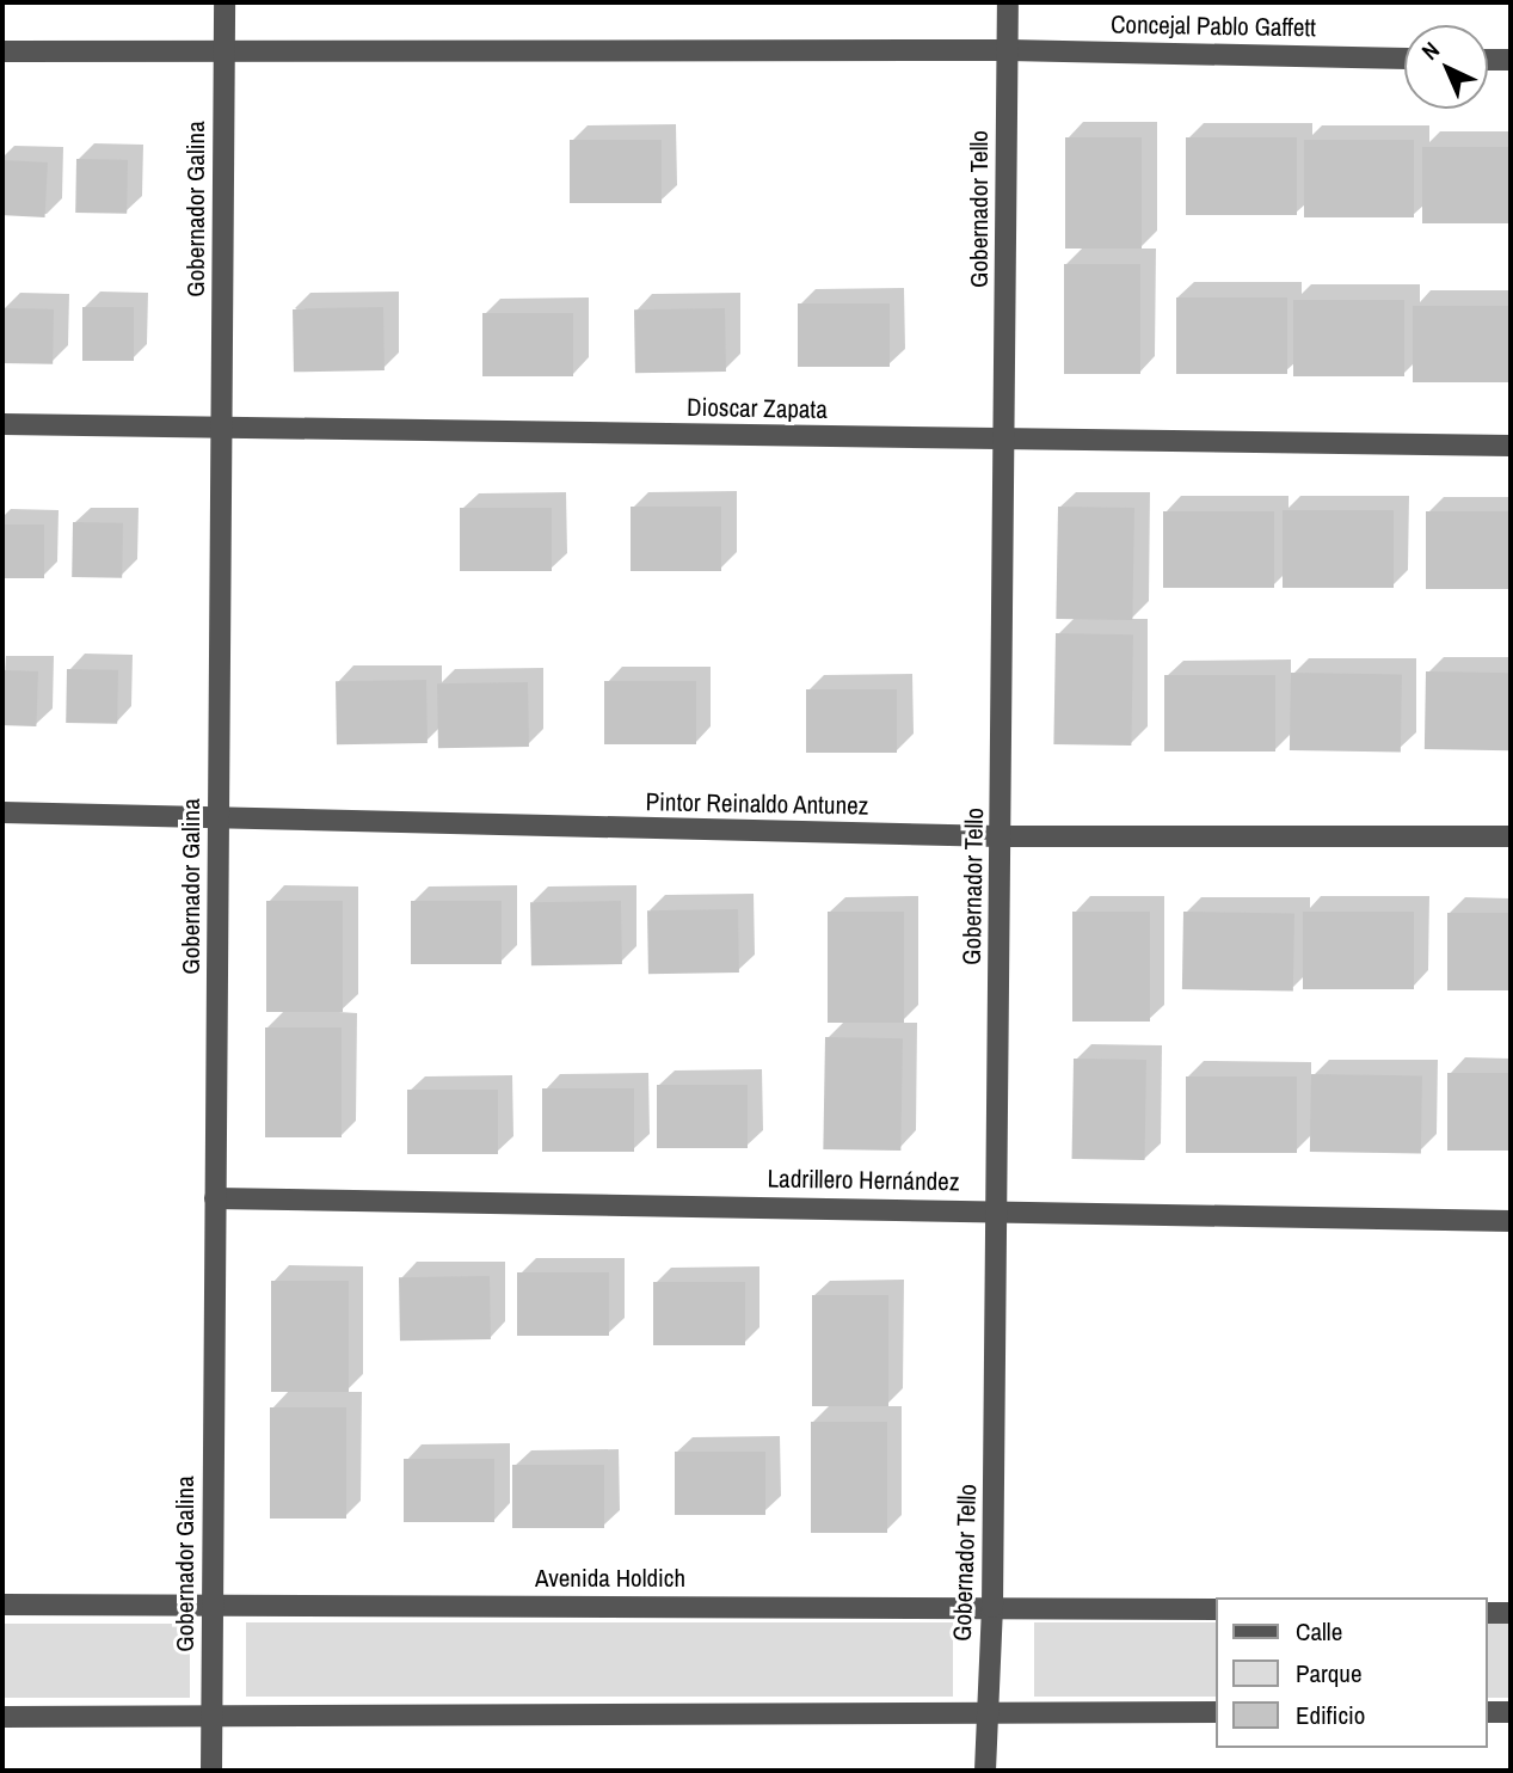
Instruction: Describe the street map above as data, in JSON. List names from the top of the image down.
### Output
{
  "streets": {
    "street": [
      "Concejal Pablo Gaffett",
      "Gobernador Galina",
      "Gobernador Tello",
      "Dioscar Zapata",
      "Pintor Reinaldo Antunez",
      "Ladrillero Hernández",
      "Avenida Holdich"
    ]
  },
  "crossings": [
    ["Concejal Pablo Gaffett", "Gobernador Galina"],
    ["Concejal Pablo Gaffett", "Gobernador Tello"],
    ["Gobernador Galina", "Dioscar Zapata"],
    ["Gobernador Galina", "Pintor Reinaldo Antunez"],
    ["Gobernador Galina", "Ladrillero Hernández"],
    ["Gobernador Galina", "Avenida Holdich"],
    ["Gobernador Tello", "Dioscar Zapata"],
    ["Gobernador Tello", "Pintor Reinaldo Antunez"],
    ["Gobernador Tello", "Ladrillero Hernández"],
    ["Gobernador Tello", "Avenida Holdich"]
  ],
  "legend": ["Calle", "Parque", "Edificio"],
  "north": "top left"
}
